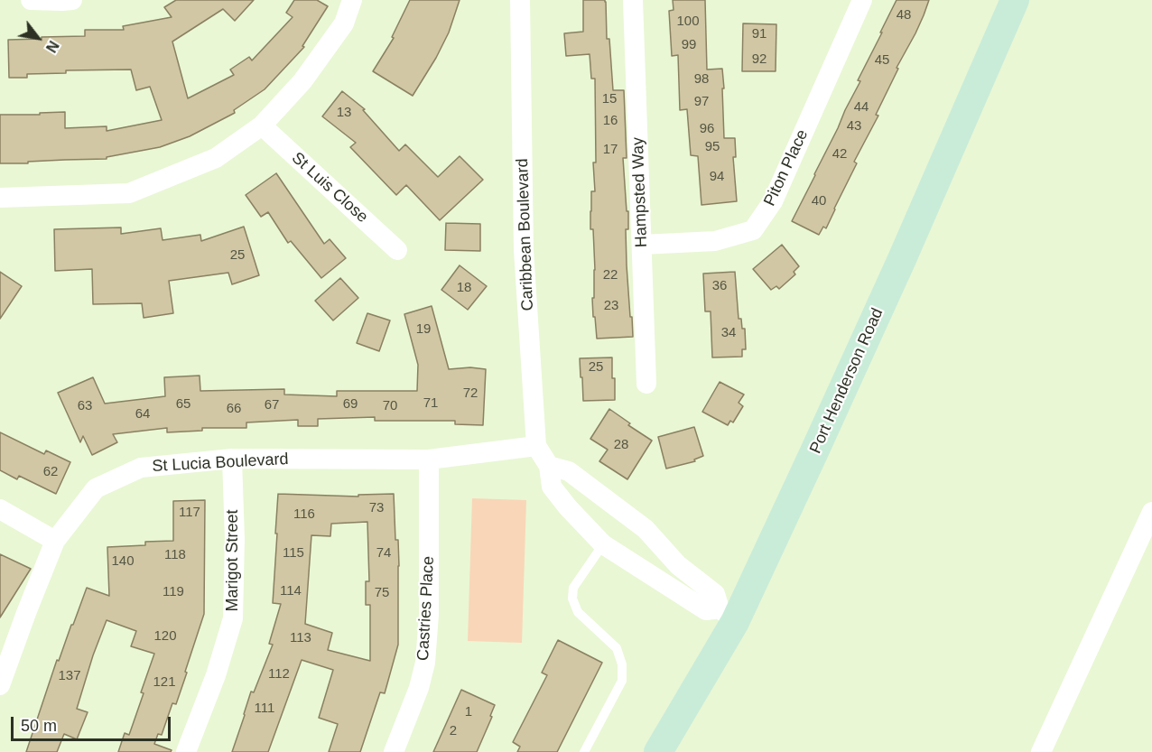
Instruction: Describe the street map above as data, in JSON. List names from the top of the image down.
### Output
{
  "streets": {
    "street": [
      "Piton Place",
      "St Luis Close",
      "Hampsted Way",
      "Caribbean Boulevard",
      "Port Henderson Road",
      "St Lucia Boulevard",
      "Marigot Street",
      "Castries Place"
    ]
  },
  "crossings": [
    ["Piton Place", "Hampsted Way"],
    ["Caribbean Boulevard", "Port Henderson Road"],
    ["Caribbean Boulevard", "St Lucia Boulevard"],
    ["St Lucia Boulevard", "Marigot Street"],
    ["St Lucia Boulevard", "Castries Place"]
  ],
  "house_numbers": [
    "48",
    "100",
    "91",
    "99",
    "92",
    "45",
    "98",
    "15",
    "97",
    "44",
    "13",
    "16",
    "43",
    "96",
    "95",
    "17",
    "42",
    "94",
    "40",
    "25",
    "22",
    "36",
    "18",
    "23",
    "19",
    "34",
    "25",
    "72",
    "71",
    "65",
    "69",
    "67",
    "63",
    "70",
    "66",
    "64",
    "28",
    "62",
    "73",
    "117",
    "116",
    "115",
    "74",
    "118",
    "140",
    "114",
    "119",
    "75",
    "120",
    "113",
    "112",
    "137",
    "121",
    "111",
    "1",
    "2"
  ],
  "scale_bar": "50 m",
  "north": "bottom right"
}
